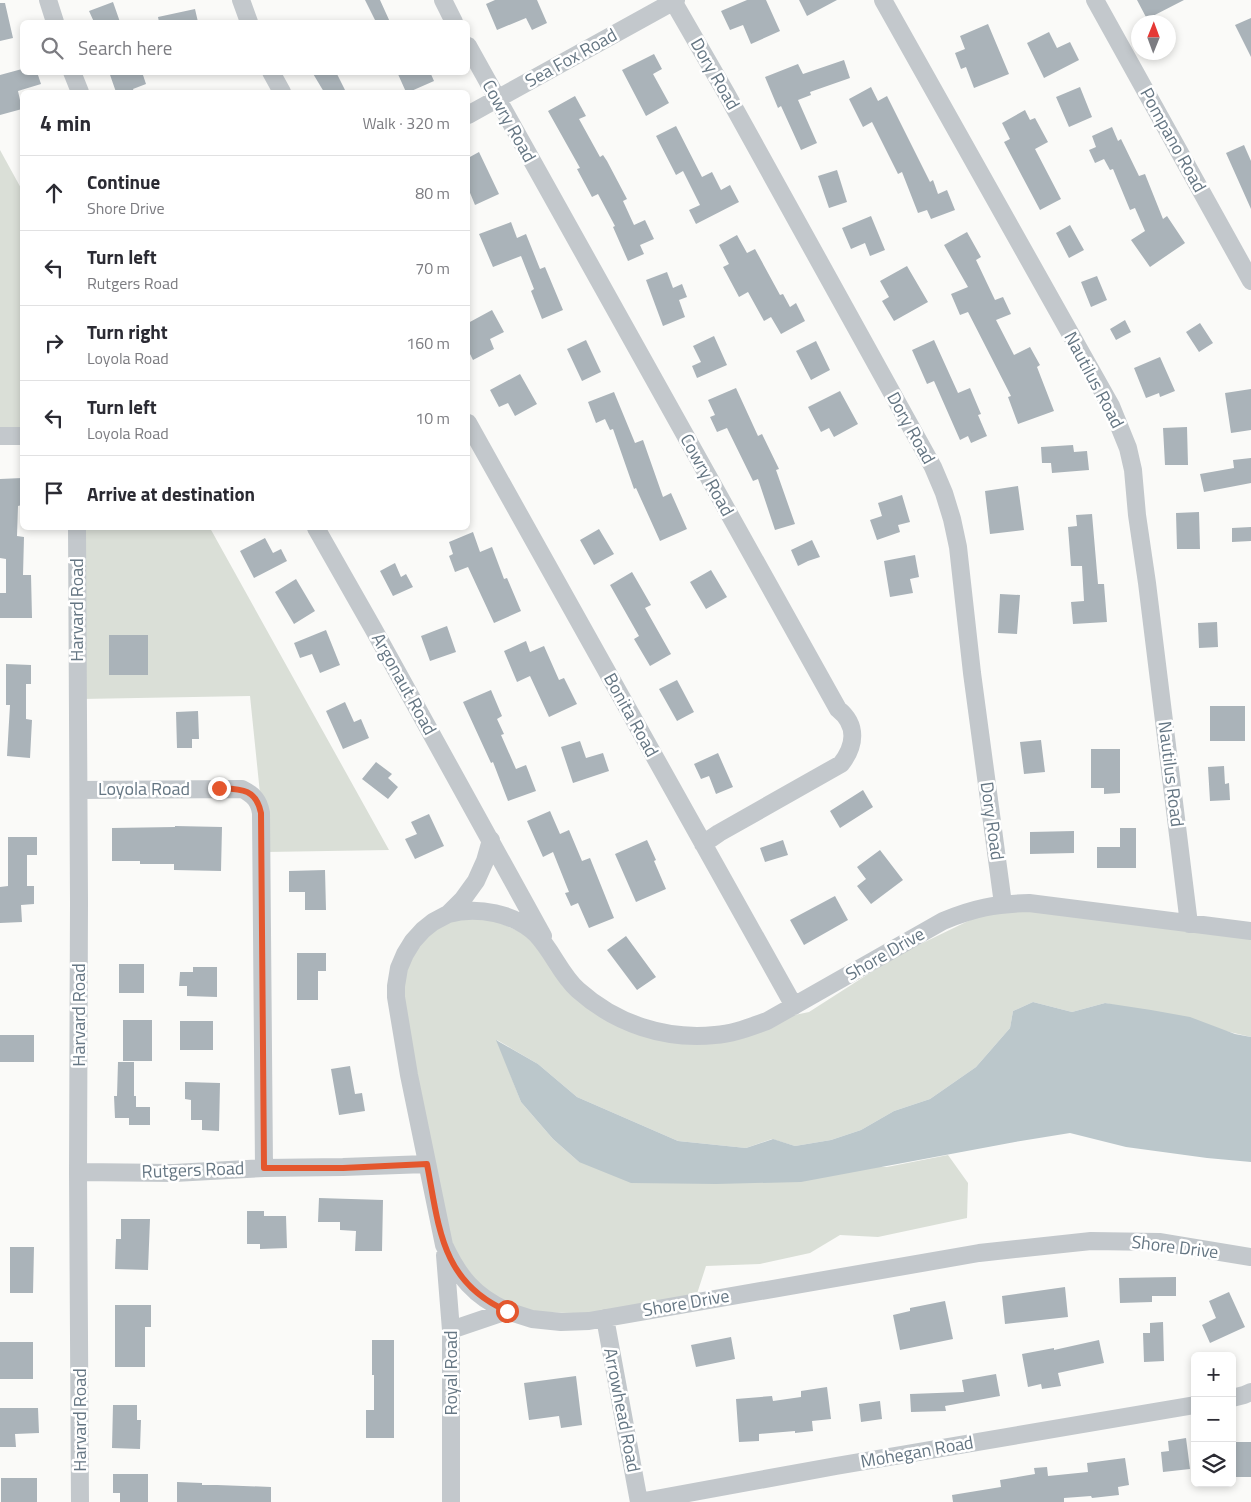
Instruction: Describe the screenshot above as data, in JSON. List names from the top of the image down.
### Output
{
  "streets": {
    "street": [
      "Sea Fox Road",
      "Dory Road",
      "Cowry Road",
      "Pompano Road",
      "Nautilus Road",
      "Harvard Road",
      "Argonaut Road",
      "Bonita Road",
      "Loyola Road",
      "Shore Drive",
      "Rutgers Road",
      "Royal Road",
      "Arrowhead Road",
      "Mohegan Road"
    ]
  },
  "crossings": [
    ["Sea Fox Road", "Dory Road"],
    ["Sea Fox Road", "Cowry Road"],
    ["Dory Road", "Shore Drive"],
    ["Cowry Road", "Bonita Road"],
    ["Nautilus Road", "Shore Drive"],
    ["Harvard Road", "Loyola Road"],
    ["Harvard Road", "Rutgers Road"],
    ["Argonaut Road", "Shore Drive"],
    ["Bonita Road", "Shore Drive"],
    ["Loyola Road", "Rutgers Road"],
    ["Shore Drive", "Rutgers Road"],
    ["Shore Drive", "Royal Road"],
    ["Shore Drive", "Arrowhead Road"],
    ["Arrowhead Road", "Mohegan Road"]
  ],
  "north": "top",
  "page": {
    "search": "Search here",
    "heading": ["4 min", "Walk · 320 m"],
    "list": [
      ["Continue", "Shore Drive", "80 m"],
      ["Turn left", "Rutgers Road", "70 m"],
      ["Turn right", "Loyola Road", "160 m"],
      ["Turn left", "Loyola Road", "10 m"],
      "Arrive at destination"
    ],
    "map_buttons": ["+", "−"]
  }
}
